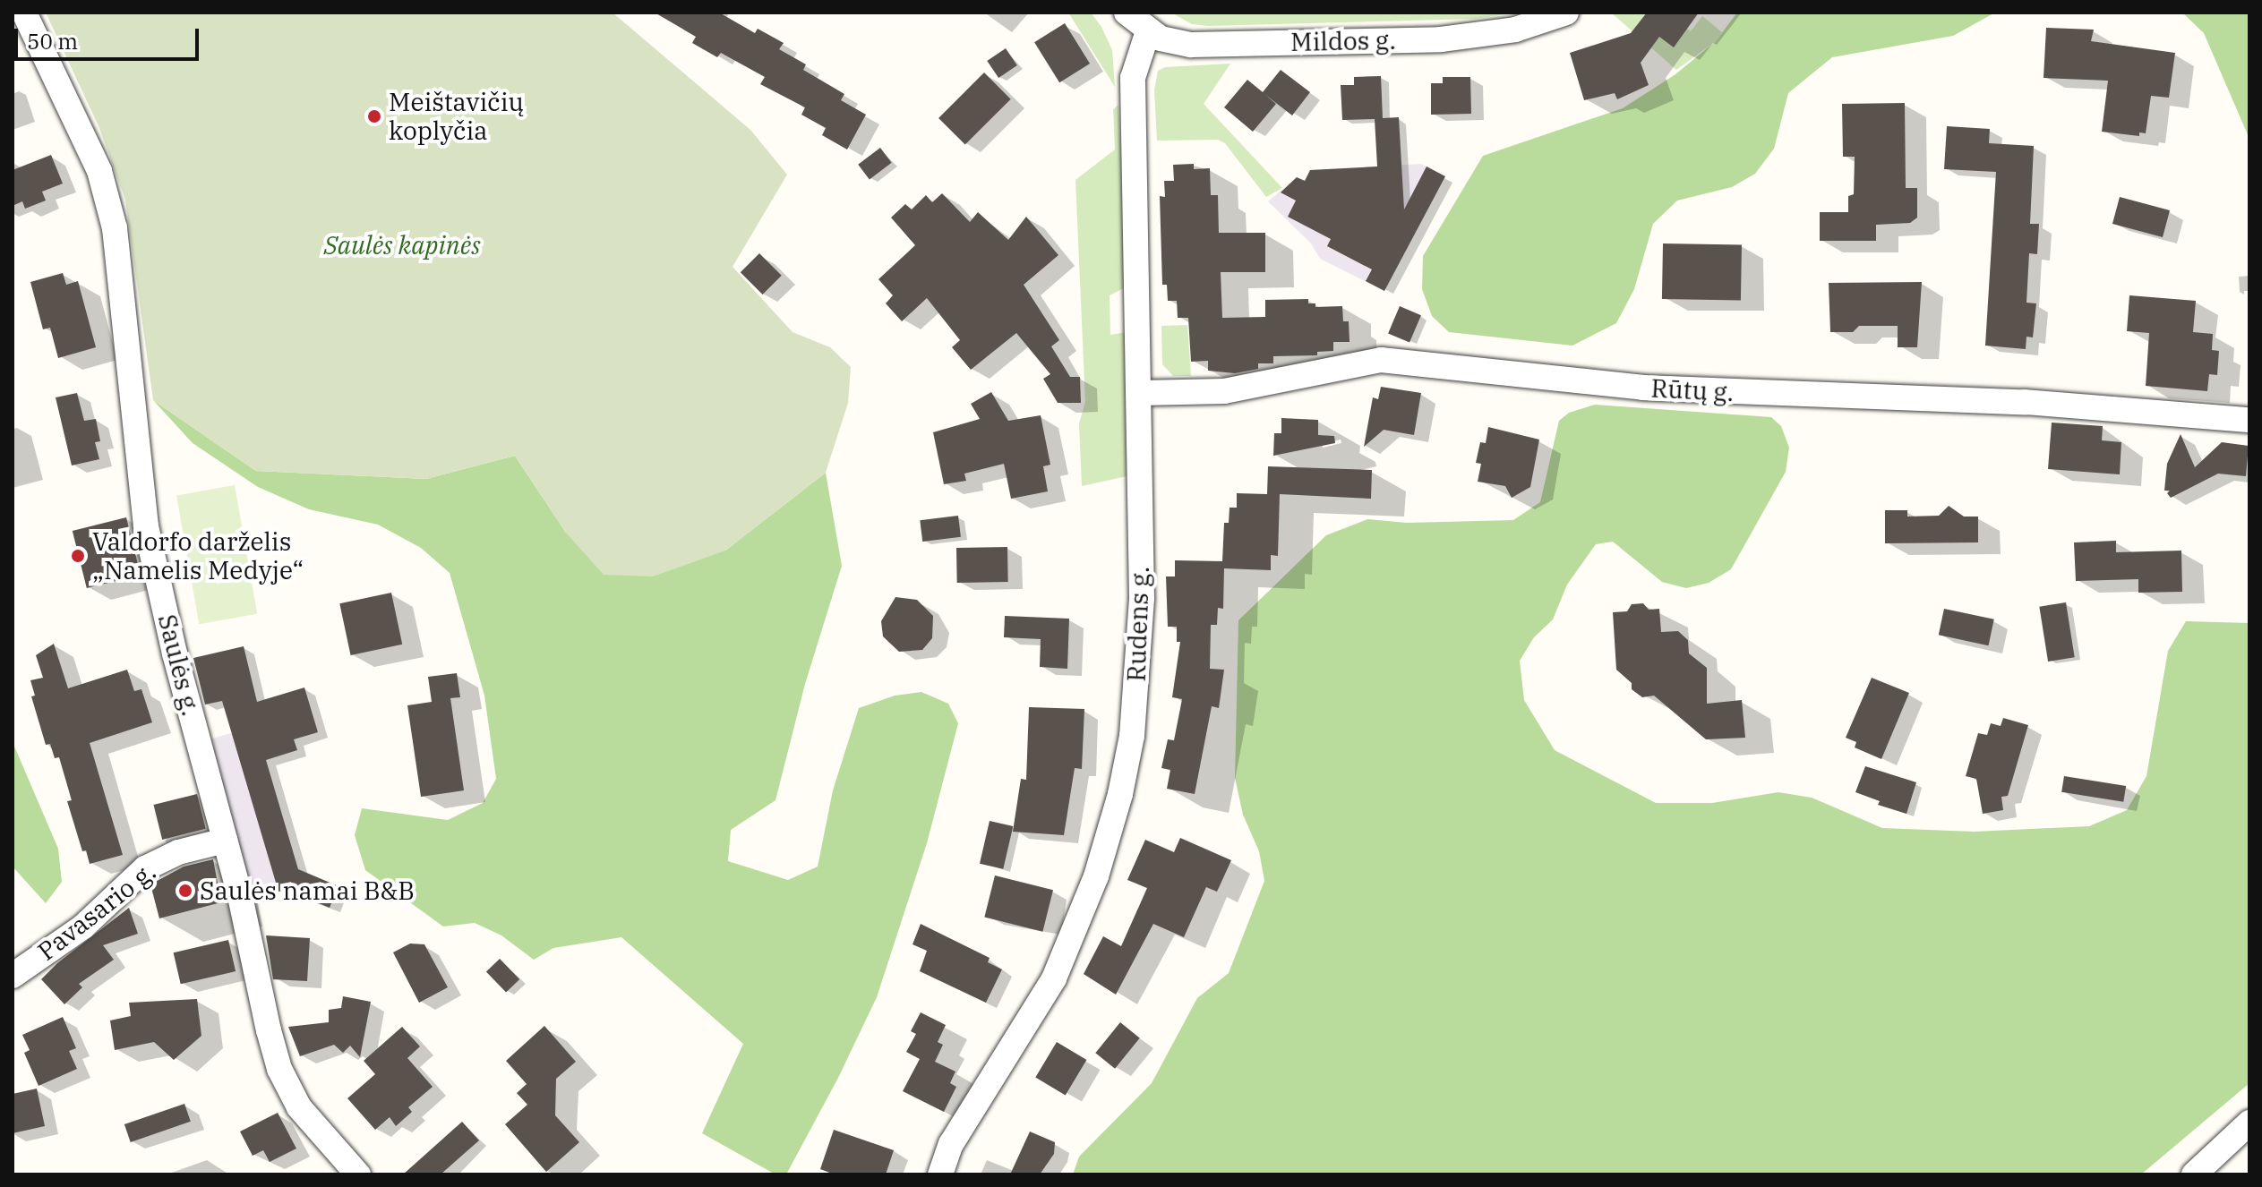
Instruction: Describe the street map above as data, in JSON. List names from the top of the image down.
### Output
{
  "streets": {
    "street": [
      "Mildos g.",
      "Rūtų g.",
      "Rudens g.",
      "Saulės g.",
      "Pavasario g."
    ]
  },
  "crossings": [
    ["Mildos g.", "Rudens g."],
    ["Rūtų g.", "Rudens g."],
    ["Saulės g.", "Pavasario g."]
  ],
  "parks": ["Saulės kapinės"],
  "places": ["Meištavičių koplyčia", "Valdorfo darželis „Namelis Medyje“", "Saulės namai B&B"],
  "scale_bar": "50 m"
}
